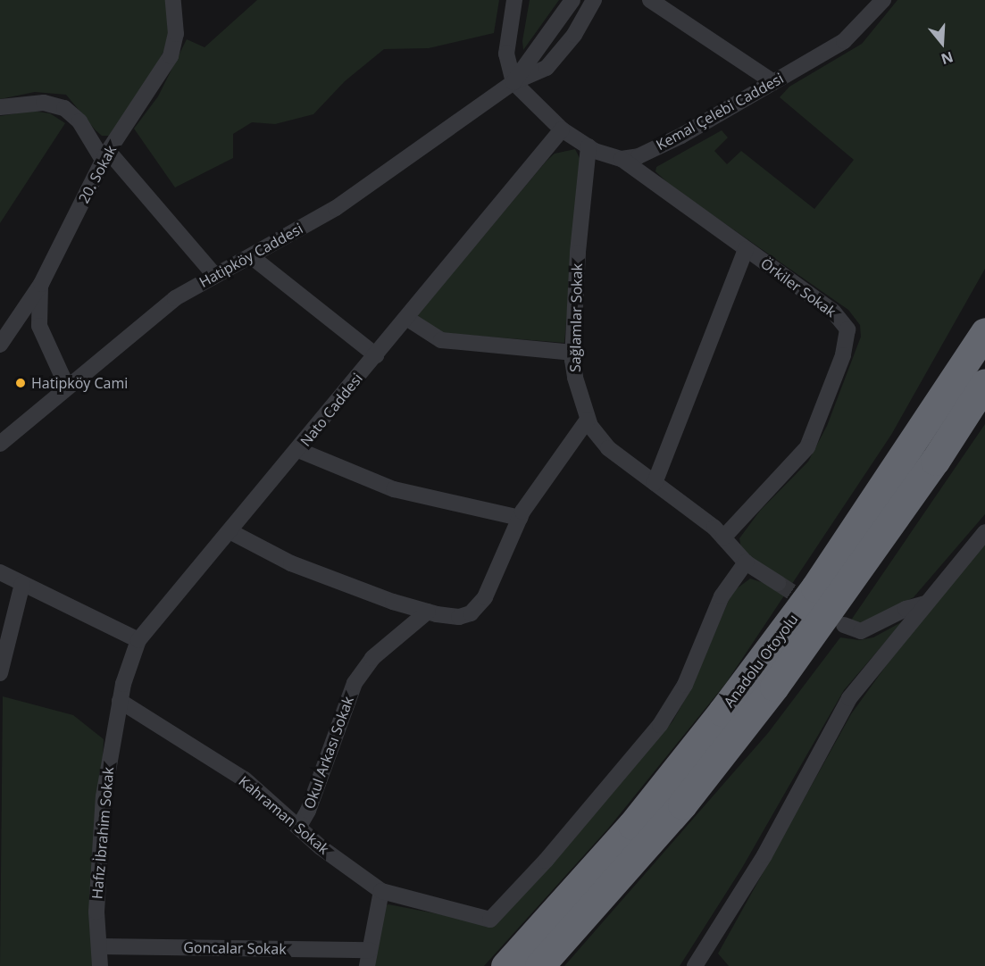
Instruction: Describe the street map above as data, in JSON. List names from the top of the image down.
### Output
{
  "streets": {
    "highway": ["Anadolu Otoyolu"],
    "street": [
      "Kemal Çelebi Caddesi",
      "20. Sokak",
      "Hatipköy Caddesi",
      "Örkiler Sokak",
      "Sağlamlar Sokak",
      "Nato Caddesi",
      "Okul Arkası Sokak",
      "Kahraman Sokak",
      "Hafız İbrahim Sokak",
      "Goncalar Sokak"
    ]
  },
  "crossings": [
    ["Kemal Çelebi Caddesi", "Örkiler Sokak"],
    ["Örkiler Sokak", "Sağlamlar Sokak"],
    ["Nato Caddesi", "Kahraman Sokak"],
    ["Nato Caddesi", "Hafız İbrahim Sokak"],
    ["Okul Arkası Sokak", "Kahraman Sokak"],
    ["Kahraman Sokak", "Hafız İbrahim Sokak"],
    ["Hafız İbrahim Sokak", "Goncalar Sokak"]
  ],
  "places": ["Hatipköy Cami"],
  "north": "bottom"
}
